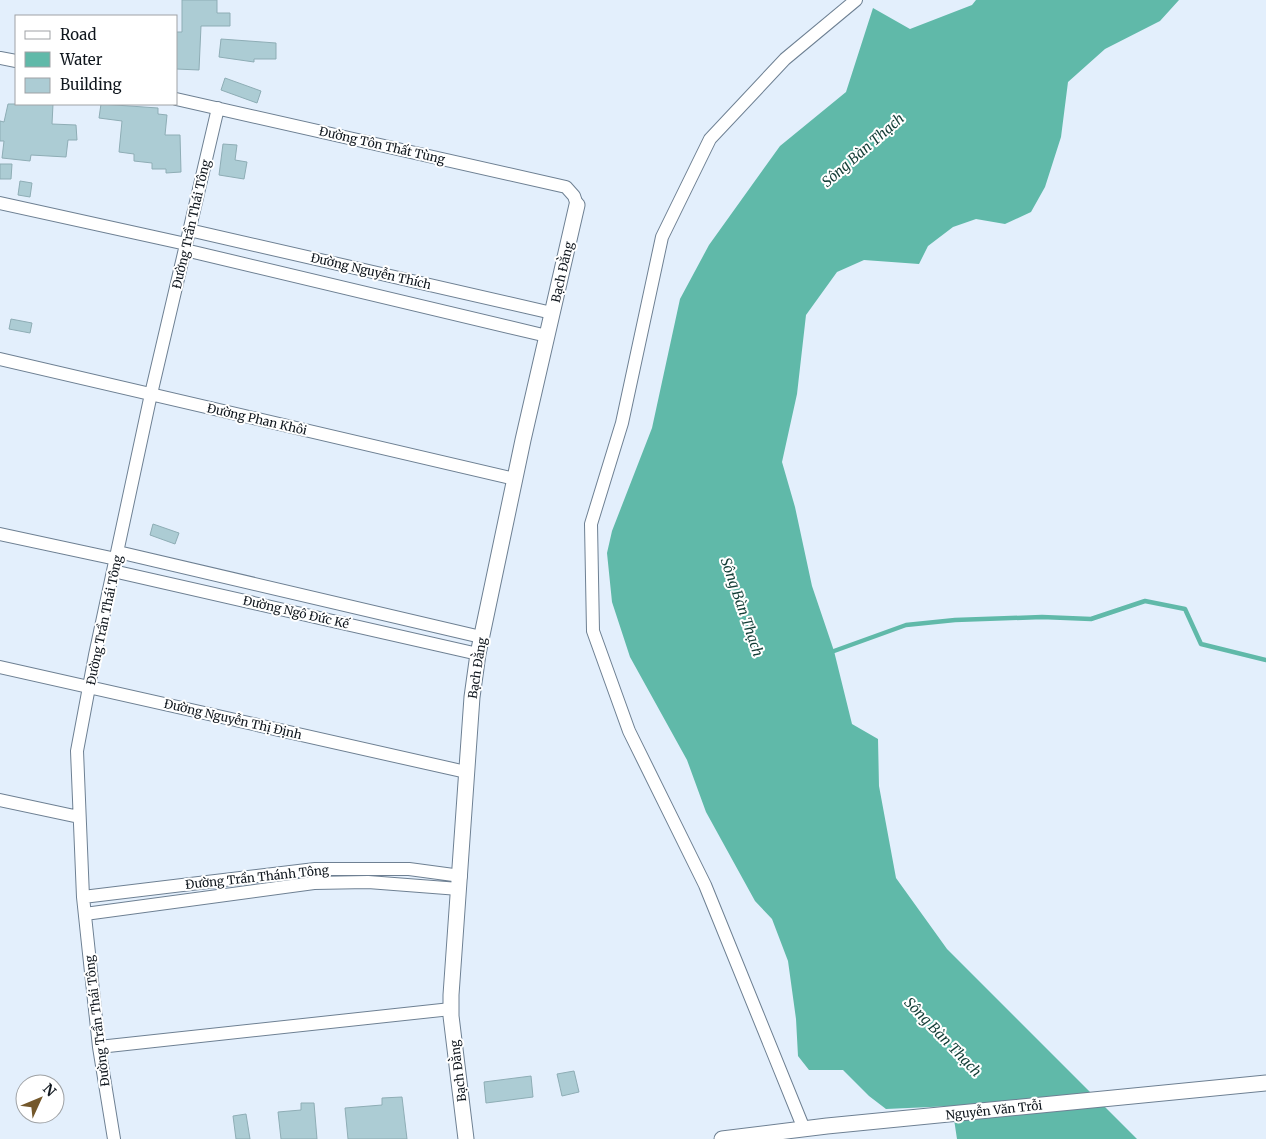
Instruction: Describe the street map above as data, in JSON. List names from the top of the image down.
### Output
{
  "streets": {
    "street": [
      "Đường Tôn Thất Tùng",
      "Đường Trần Thái Tông",
      "Đường Nguyễn Thích",
      "Bạch Đằng",
      "Đường Phan Khôi",
      "Đường Ngô Đức Kế",
      "Đường Nguyễn Thị Định",
      "Đường Trần Thánh Tông",
      "Nguyễn Văn Trỗi"
    ]
  },
  "crossings": [
    ["Đường Tôn Thất Tùng", "Đường Trần Thái Tông"],
    ["Đường Tôn Thất Tùng", "Bạch Đằng"],
    ["Đường Trần Thái Tông", "Đường Nguyễn Thích"],
    ["Đường Trần Thái Tông", "Đường Phan Khôi"],
    ["Đường Trần Thái Tông", "Đường Ngô Đức Kế"],
    ["Đường Trần Thái Tông", "Đường Nguyễn Thị Định"],
    ["Đường Trần Thái Tông", "Đường Trần Thánh Tông"],
    ["Đường Nguyễn Thích", "Bạch Đằng"],
    ["Bạch Đằng", "Đường Phan Khôi"],
    ["Bạch Đằng", "Đường Ngô Đức Kế"],
    ["Bạch Đằng", "Đường Nguyễn Thị Định"],
    ["Bạch Đằng", "Đường Trần Thánh Tông"]
  ],
  "water": ["Sông Bàn Thạch"],
  "legend": ["Road", "Water", "Building"],
  "north": "top right"
}
